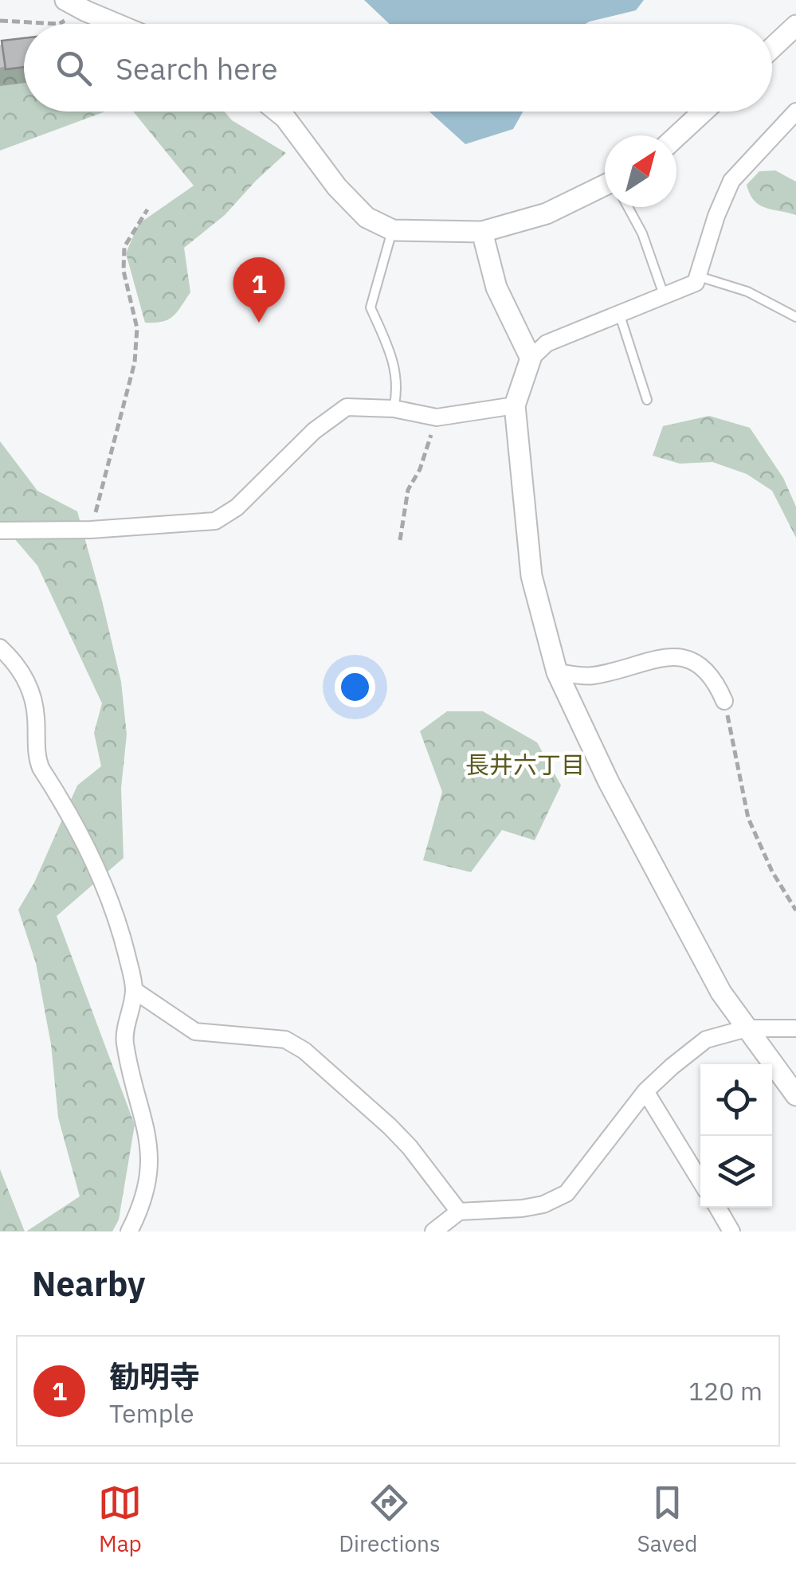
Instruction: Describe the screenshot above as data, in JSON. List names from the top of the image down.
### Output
{
  "districts": ["長井六丁目"],
  "north": "top right",
  "page": {
    "search": "Search here",
    "pins": "1",
    "heading": "Nearby",
    "list": [
      {
        "mark": "1",
        "name": "勧明寺",
        "note": "Temple",
        "value": "120 m"
      }
    ],
    "nav": ["Map", "Directions", "Saved"]
  }
}
